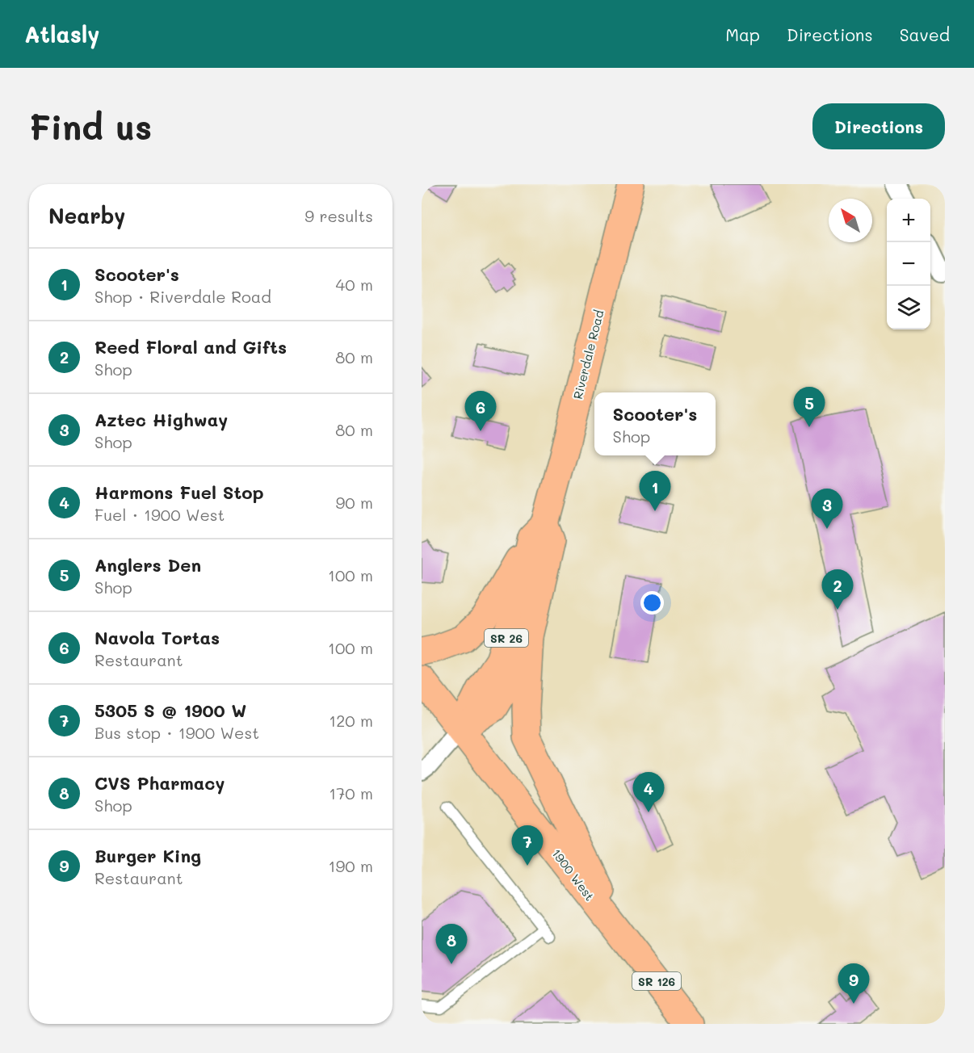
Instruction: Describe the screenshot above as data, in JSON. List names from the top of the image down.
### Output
{
  "streets": {
    "main road": [
      "Riverdale Road",
      "SR 26",
      "1900 West",
      "SR 126"
    ]
  },
  "crossings": [
    ["Riverdale Road", "1900 West"]
  ],
  "north": "top left",
  "page": {
    "header": "Atlasly",
    "nav": ["Map", "Directions", "Saved"],
    "buttons": "Directions",
    "title": "Find us",
    "heading": ["Nearby", "9 results"],
    "map_buttons": ["+", "−"],
    "list": [
      {
        "mark": "1",
        "name": "Scooter's",
        "note": "Shop · Riverdale Road",
        "value": "40 m"
      },
      {
        "mark": "2",
        "name": "Reed Floral and Gifts",
        "note": "Shop",
        "value": "80 m"
      },
      {
        "mark": "3",
        "name": "Aztec Highway",
        "note": "Shop",
        "value": "80 m"
      },
      {
        "mark": "4",
        "name": "Harmons Fuel Stop",
        "note": "Fuel · 1900 West",
        "value": "90 m"
      },
      {
        "mark": "5",
        "name": "Anglers Den",
        "note": "Shop",
        "value": "100 m"
      },
      {
        "mark": "6",
        "name": "Navola Tortas",
        "note": "Restaurant",
        "value": "100 m"
      },
      {
        "mark": "7",
        "name": "5305 S @ 1900 W",
        "note": "Bus stop · 1900 West",
        "value": "120 m"
      },
      {
        "mark": "8",
        "name": "CVS Pharmacy",
        "note": "Shop",
        "value": "170 m"
      },
      {
        "mark": "9",
        "name": "Burger King",
        "note": "Restaurant",
        "value": "190 m"
      }
    ],
    "pins": [
      "5",
      "6",
      "1",
      "3",
      "2",
      "4",
      "7",
      "8",
      "9"
    ],
    "popup": ["Scooter's", "Shop"]
  }
}
